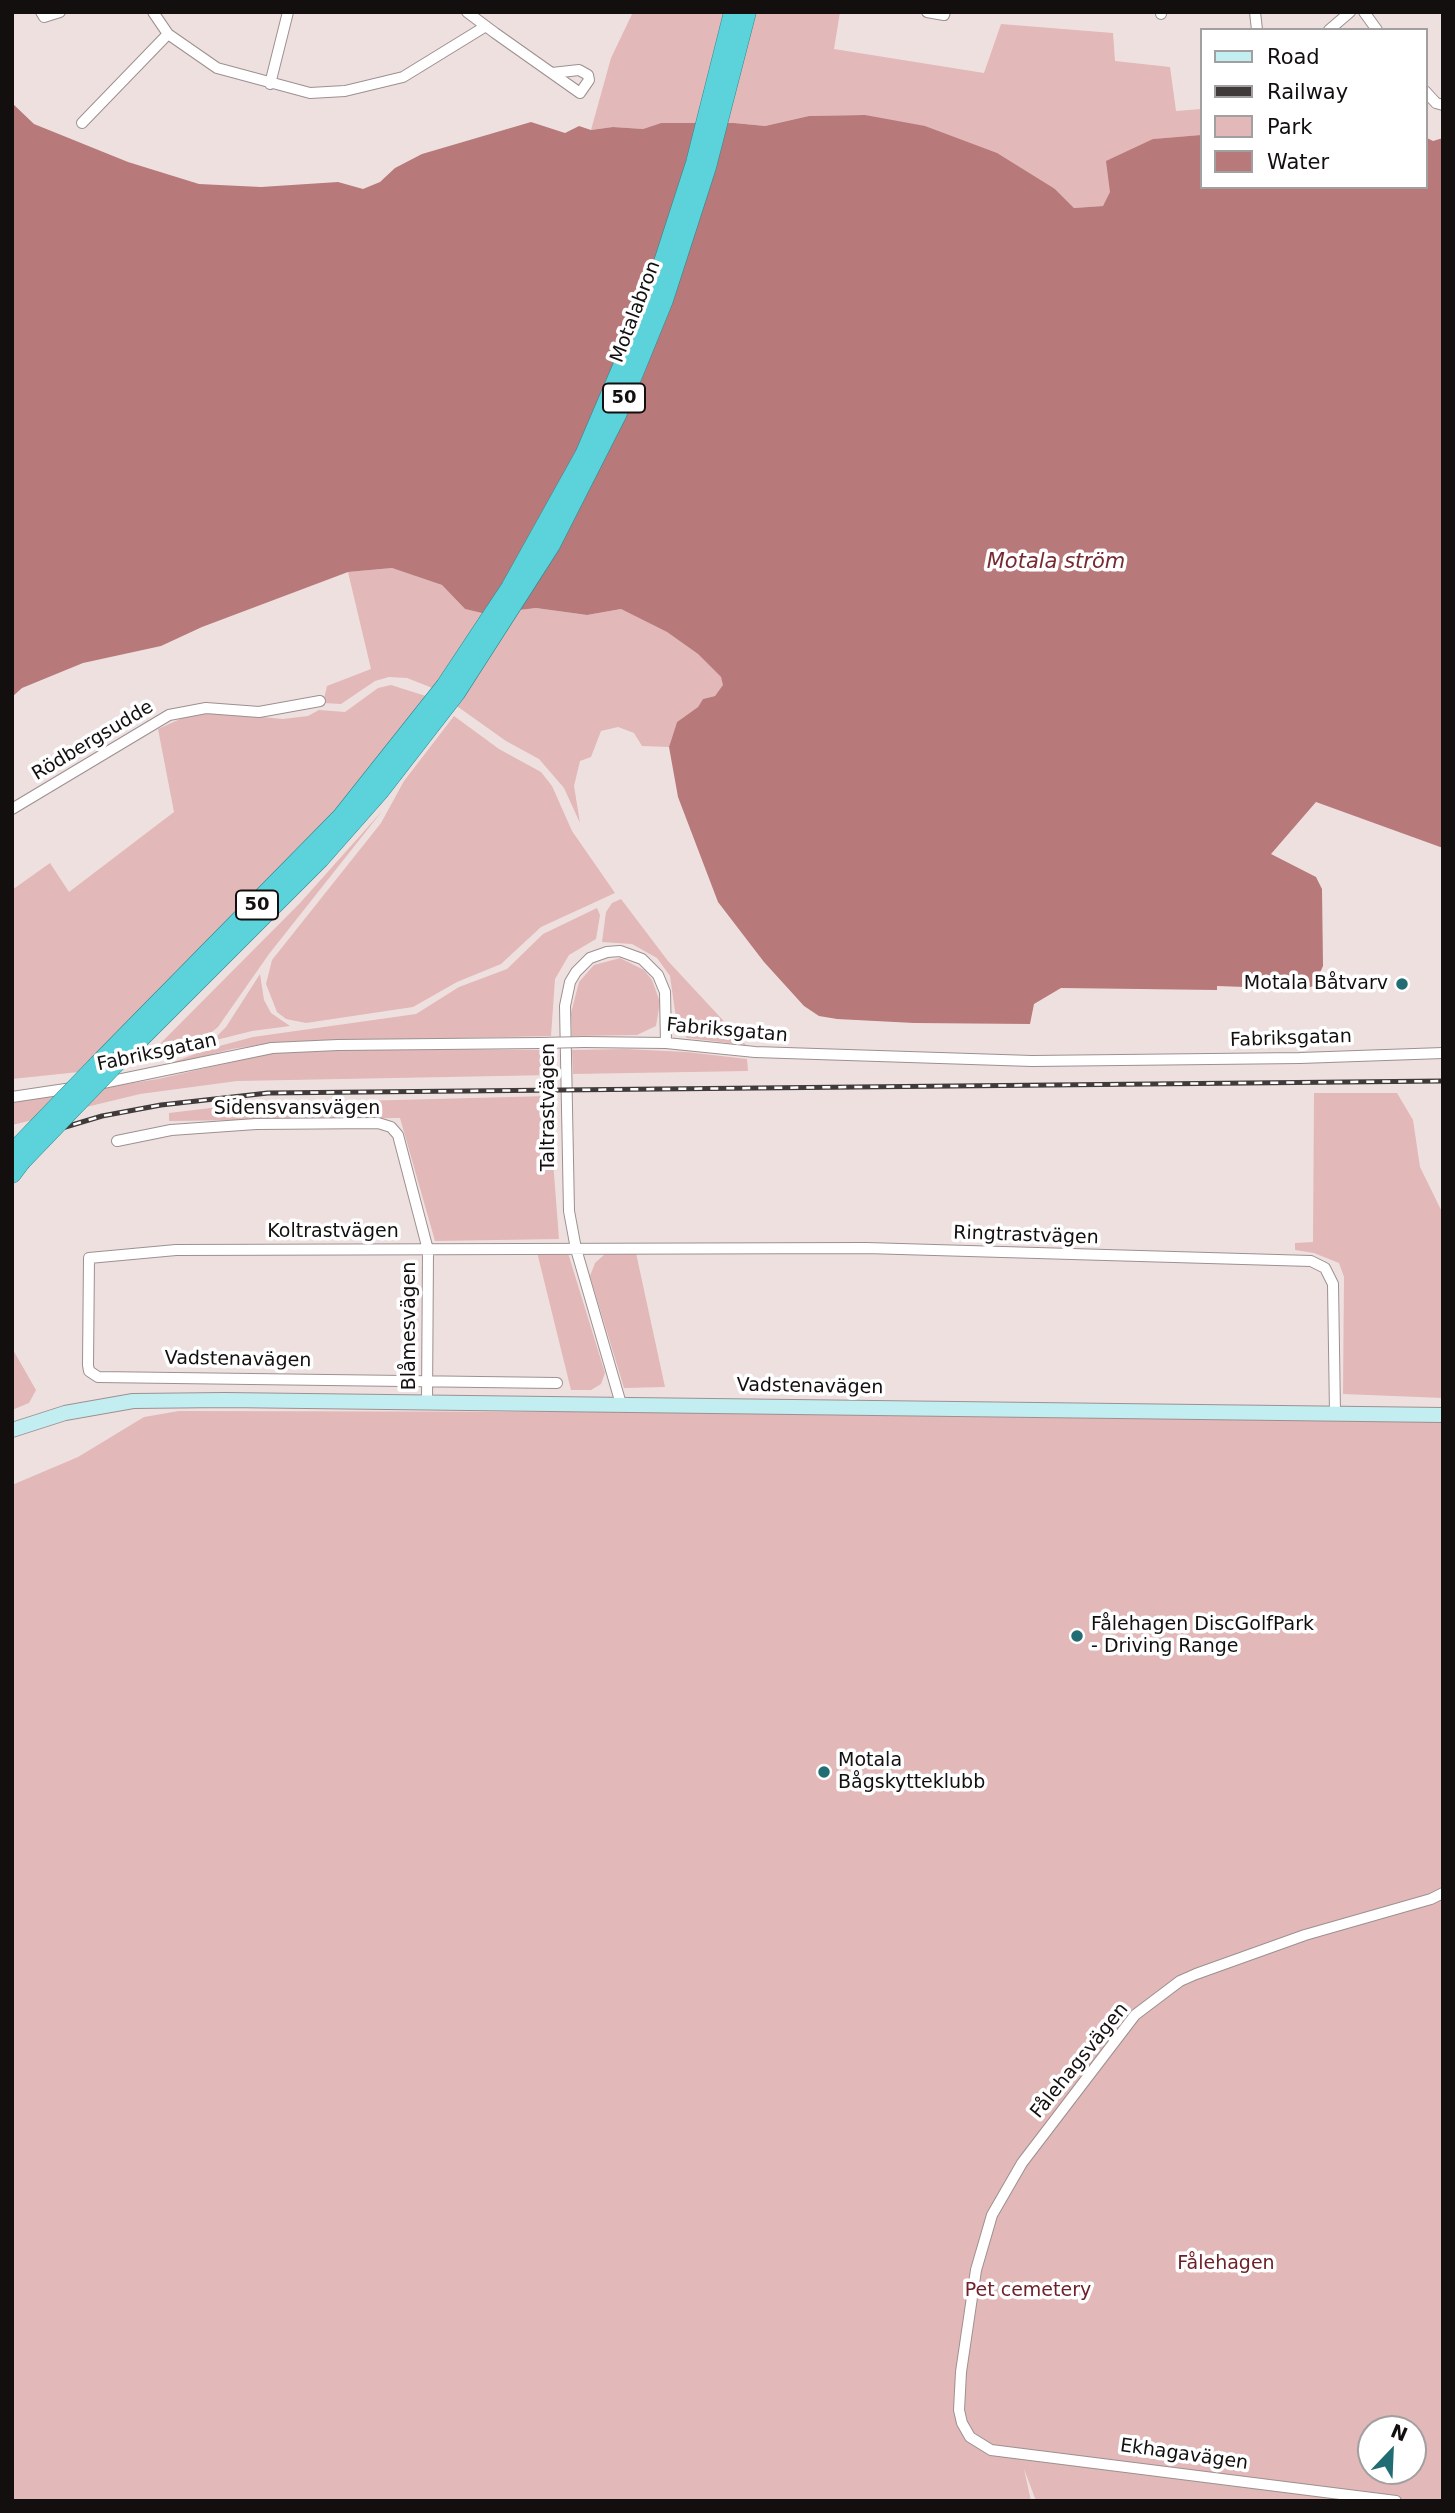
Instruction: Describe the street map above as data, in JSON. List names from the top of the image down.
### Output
{
  "streets": {
    "highway": ["Motalabron", "50"],
    "main road": ["Vadstenavägen"],
    "street": [
      "Rödbergsudde",
      "Fabriksgatan",
      "Taltrastvägen",
      "Sidensvansvägen",
      "Koltrastvägen",
      "Ringtrastvägen",
      "Blåmesvägen",
      "Fålehagsvägen",
      "Ekhagavägen"
    ]
  },
  "crossings": [
    ["Motalabron", "50"],
    ["Fabriksgatan", "Taltrastvägen"],
    ["Taltrastvägen", "Koltrastvägen"],
    ["Taltrastvägen", "Ringtrastvägen"],
    ["Taltrastvägen", "Vadstenavägen"],
    ["Sidensvansvägen", "Koltrastvägen"],
    ["Sidensvansvägen", "Blåmesvägen"],
    ["Koltrastvägen", "Ringtrastvägen"],
    ["Koltrastvägen", "Blåmesvägen"],
    ["Koltrastvägen", "Vadstenavägen"],
    ["Ringtrastvägen", "Vadstenavägen"],
    ["Blåmesvägen", "Vadstenavägen"],
    ["Fålehagsvägen", "Ekhagavägen"]
  ],
  "water": ["Motala ström"],
  "parks": ["Fålehagen", "Pet cemetery"],
  "places": ["Motala Båtvarv", "Fålehagen DiscGolfPark - Driving Range", "Motala Bågskytteklubb"],
  "legend": [
    "Road",
    "Railway",
    "Park",
    "Water"
  ],
  "north": "top right"
}
